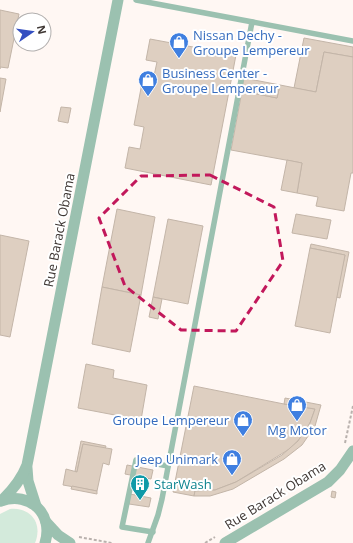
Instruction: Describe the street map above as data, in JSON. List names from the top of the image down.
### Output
{
  "streets": {
    "street": ["Rue Barack Obama"]
  },
  "places": {
    "shop": [
      "Nissan Dechy - Groupe Lempereur",
      "Business Center - Groupe Lempereur",
      "Mg Motor",
      "Groupe Lempereur",
      "Jeep Unimark"
    ],
    "building": ["StarWash"]
  },
  "north": "right"
}
